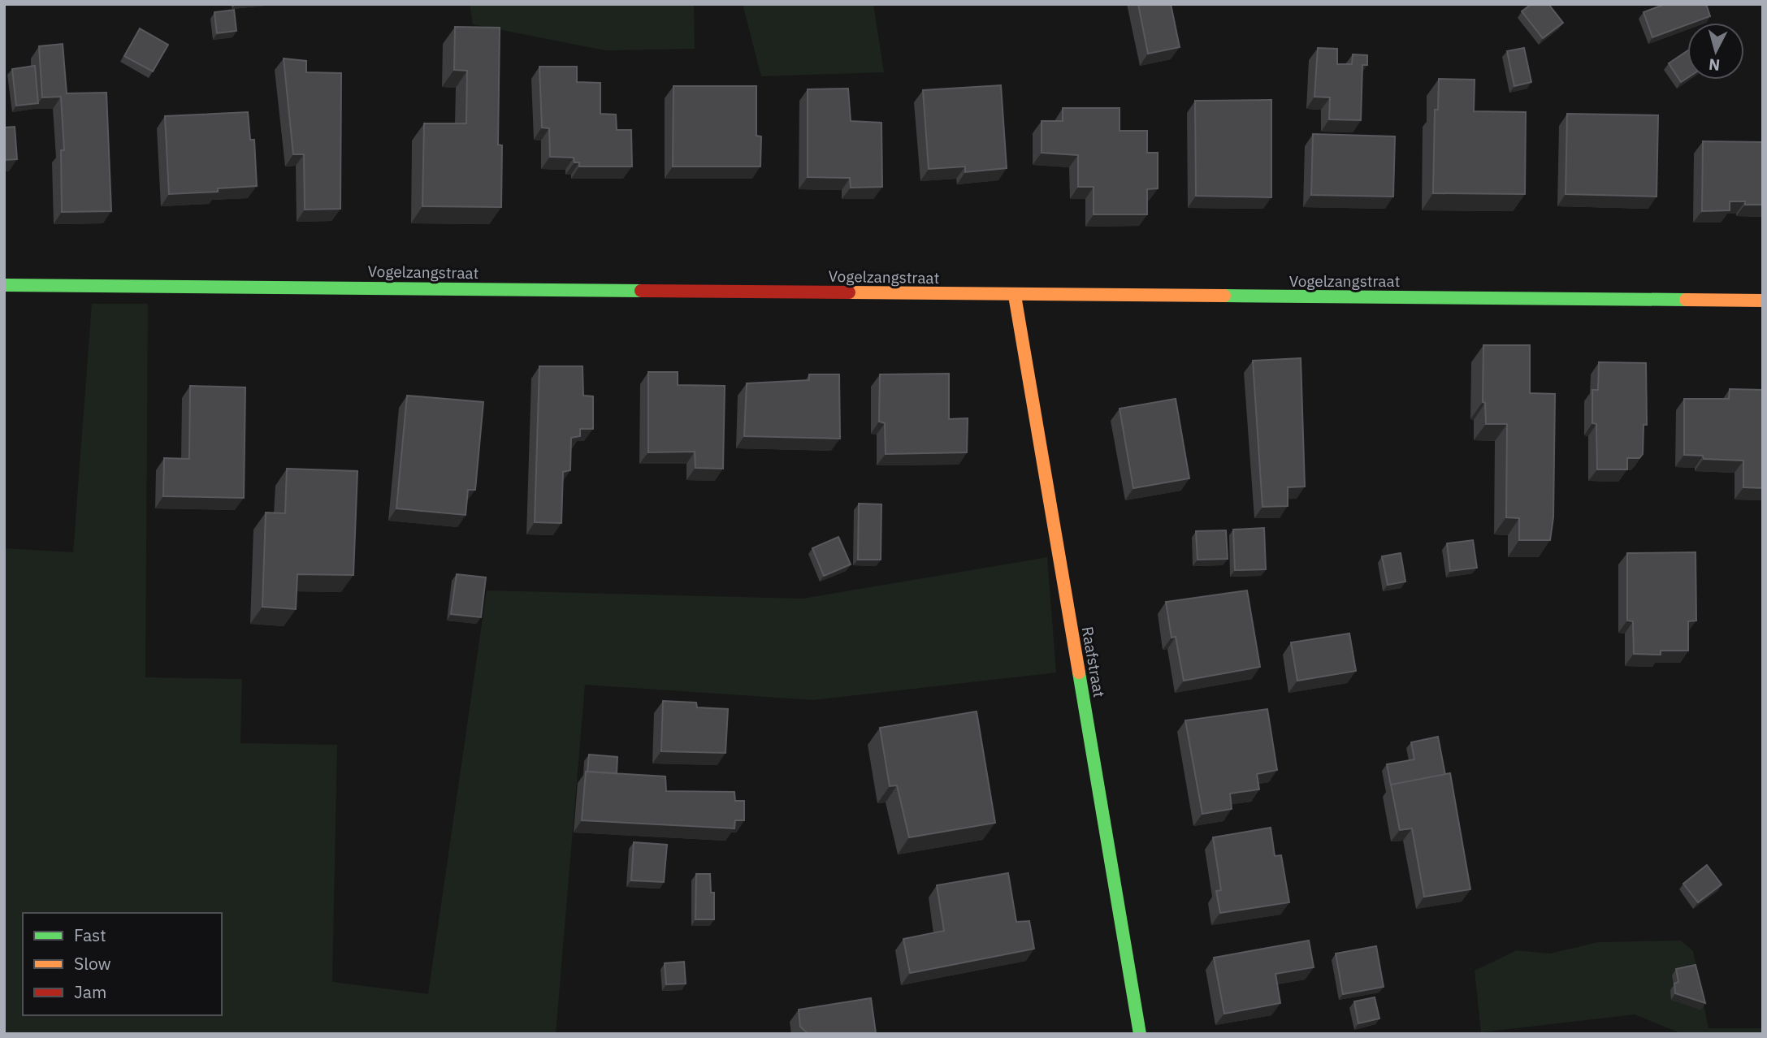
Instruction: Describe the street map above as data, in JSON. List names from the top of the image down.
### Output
{
  "streets": {
    "street": ["Vogelzangstraat", "Raafstraat"]
  },
  "crossings": [
    ["Vogelzangstraat", "Raafstraat"]
  ],
  "legend": ["Fast", "Slow", "Jam"],
  "north": "bottom"
}
